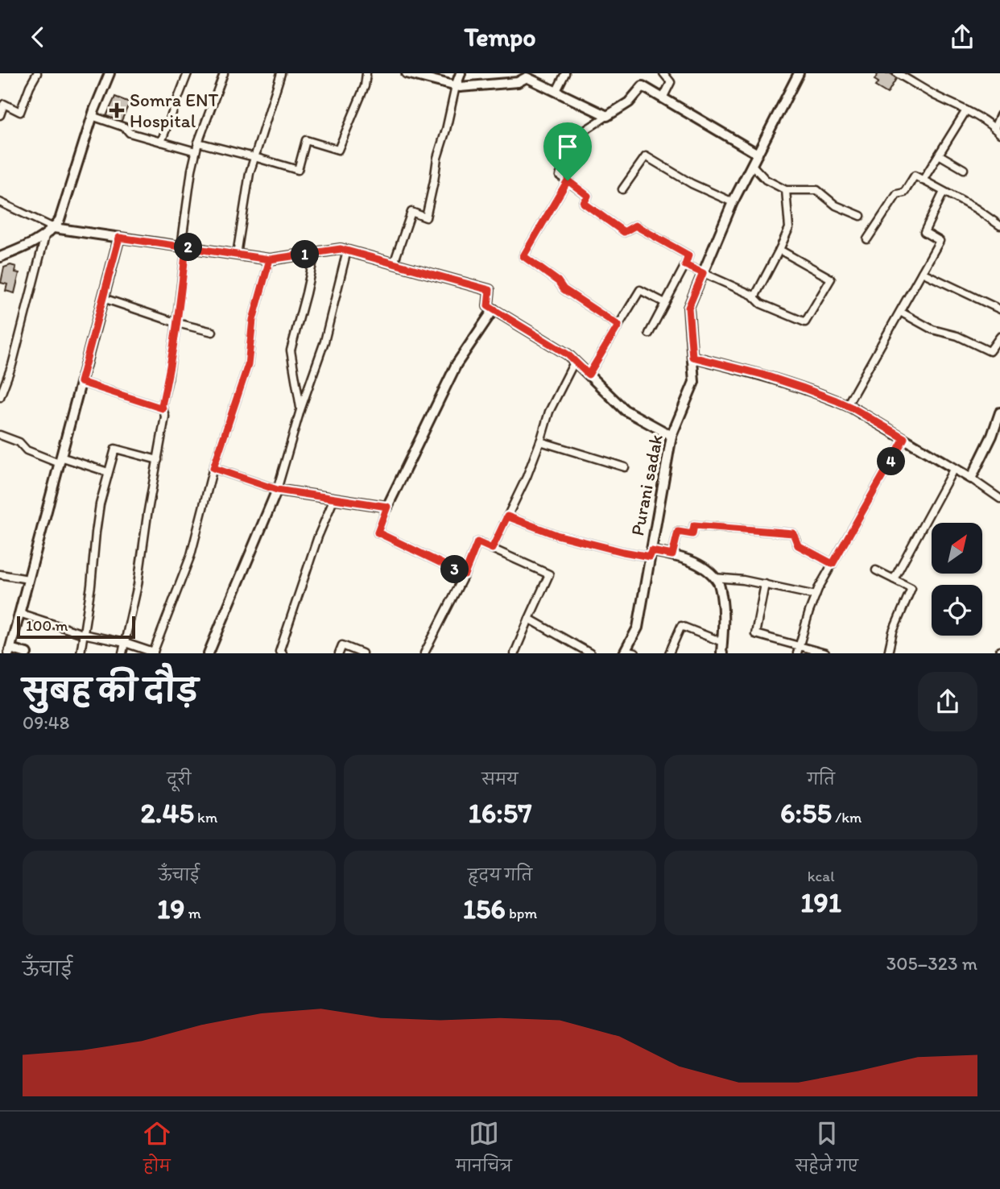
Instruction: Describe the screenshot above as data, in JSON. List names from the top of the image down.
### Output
{
  "streets": {
    "street": ["Purani sadak"]
  },
  "places": {
    "health": ["Somra ENT Hospital"]
  },
  "scale_bar": "100 m",
  "north": "top right",
  "page": {
    "header": "Tempo",
    "pins": [
      "2",
      "1",
      "4",
      "3"
    ],
    "scale": "100 m",
    "heading": ["सुबह की दौड़", "09:48"],
    "stats": [
      ["दूरी", "2.45 km"],
      ["समय", "16:57"],
      ["गति", "6:55 /km"],
      ["ऊँचाई", "19 m"],
      ["हृदय गति", "156 bpm"],
      ["kcal", "191"]
    ],
    "chart": ["ऊँचाई", "305–323 m"],
    "tabs": ["होम", "मानचित्र", "सहेजे गए"]
  }
}
